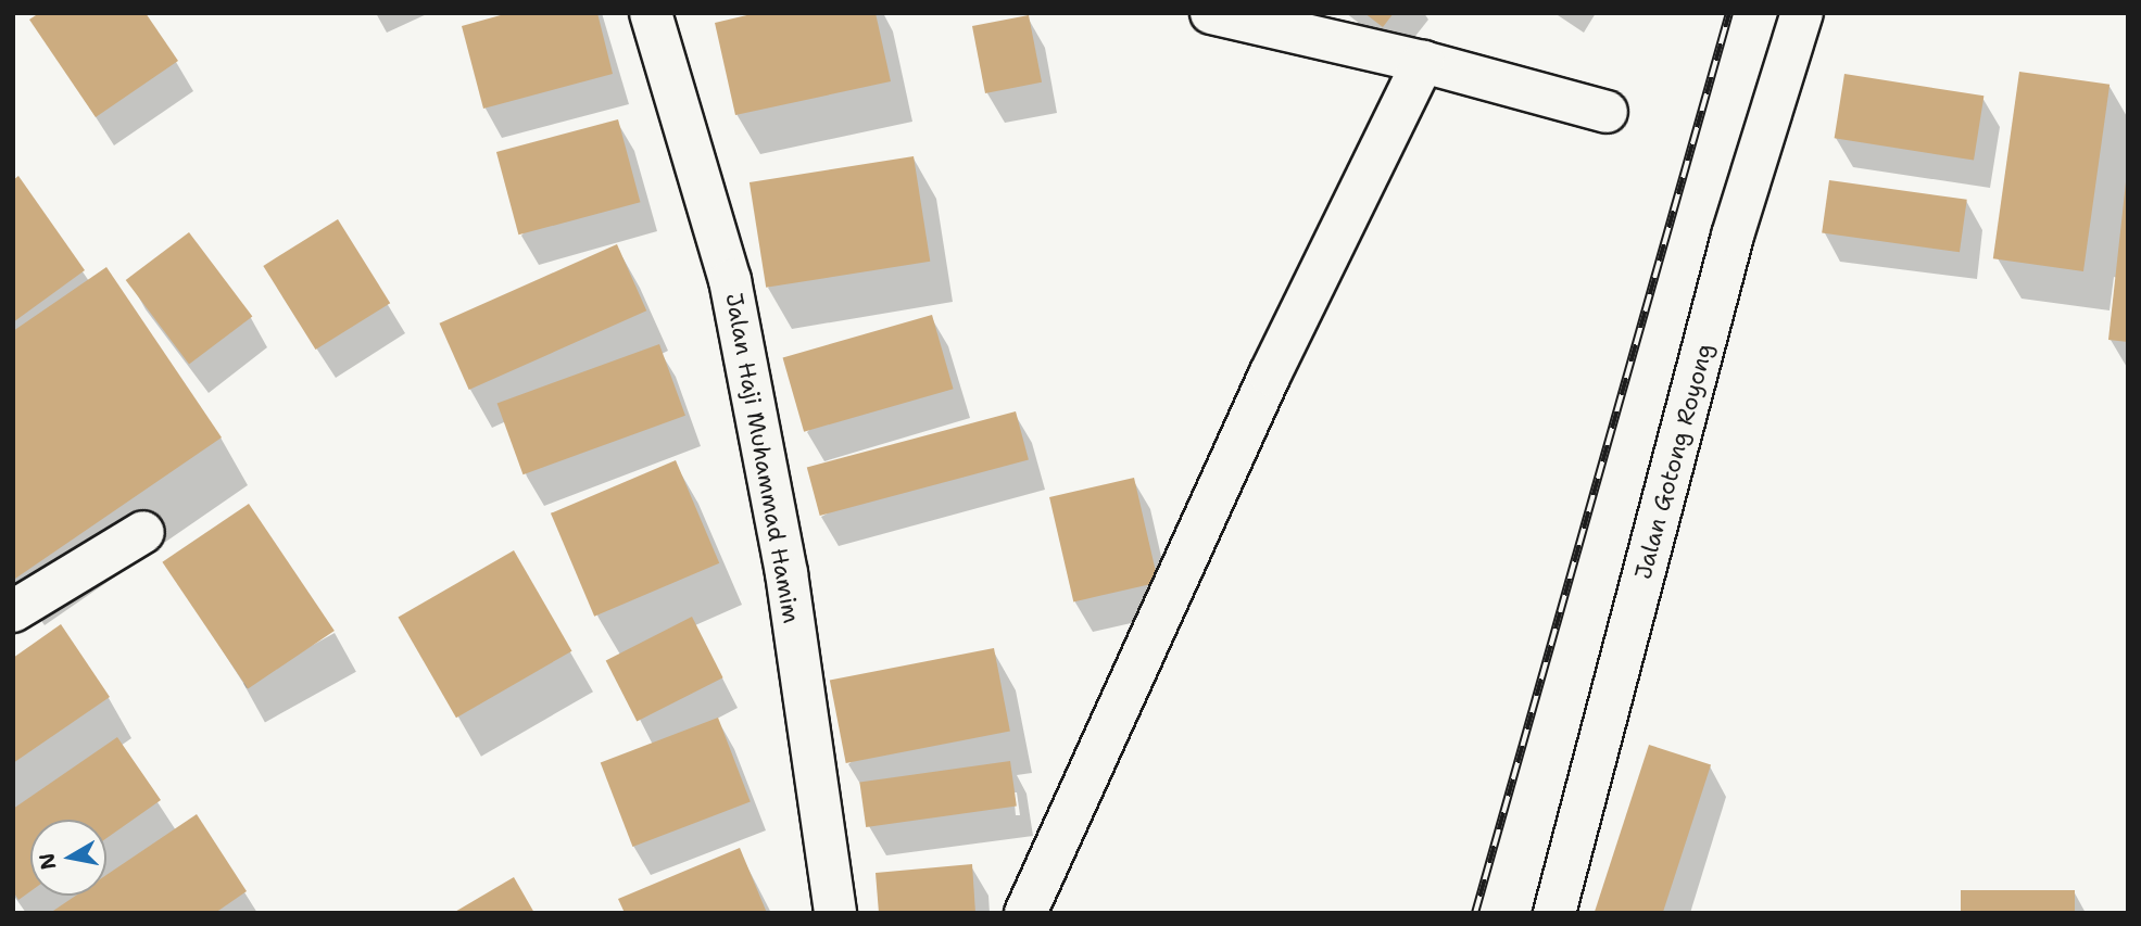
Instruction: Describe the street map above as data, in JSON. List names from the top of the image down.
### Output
{
  "streets": {
    "street": ["Jalan Haji Muhammad Hamim", "Jalan Gotong Royong"]
  },
  "north": "left"
}
